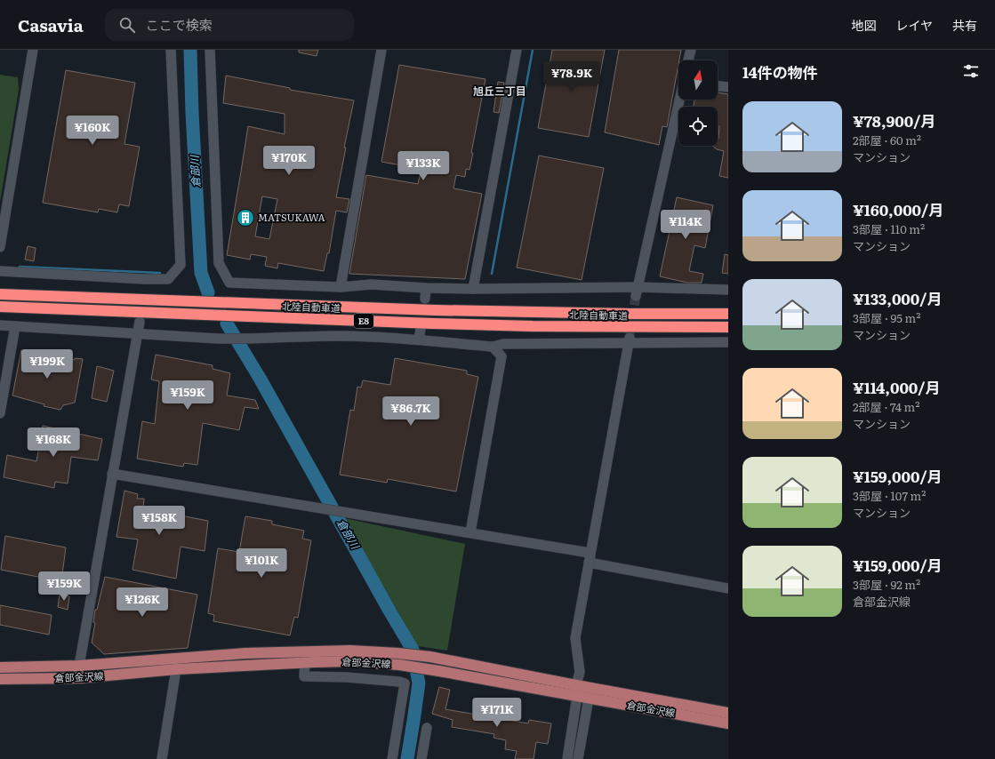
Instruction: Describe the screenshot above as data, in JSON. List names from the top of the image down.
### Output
{
  "streets": {
    "highway": ["北陸自動車道", "E8"],
    "main road": ["倉部金沢線"]
  },
  "districts": ["旭丘三丁目"],
  "water": ["倉部川"],
  "places": {
    "building": ["MATSUKAWA"]
  },
  "north": "top",
  "page": {
    "header": "Casavia",
    "search": "ここで検索",
    "nav": ["地図", "レイヤ", "共有"],
    "heading": "14件の物件",
    "price": [
      "¥78.9K",
      "¥160K",
      "¥170K",
      "¥133K",
      "¥114K",
      "¥199K",
      "¥159K",
      "¥86.7K",
      "¥168K",
      "¥158K",
      "¥101K",
      "¥159K",
      "¥126K",
      "¥171K"
    ],
    "list": [
      {
        "name": "¥78,900/月",
        "note": "2部屋 · 60 m² · マンション"
      },
      {
        "name": "¥160,000/月",
        "note": "3部屋 · 110 m² · マンション"
      },
      {
        "name": "¥133,000/月",
        "note": "3部屋 · 95 m² · マンション"
      },
      {
        "name": "¥114,000/月",
        "note": "2部屋 · 74 m² · マンション"
      },
      {
        "name": "¥159,000/月",
        "note": "3部屋 · 107 m² · マンション"
      },
      {
        "name": "¥159,000/月",
        "note": "3部屋 · 92 m² · 倉部金沢線"
      }
    ]
  }
}
